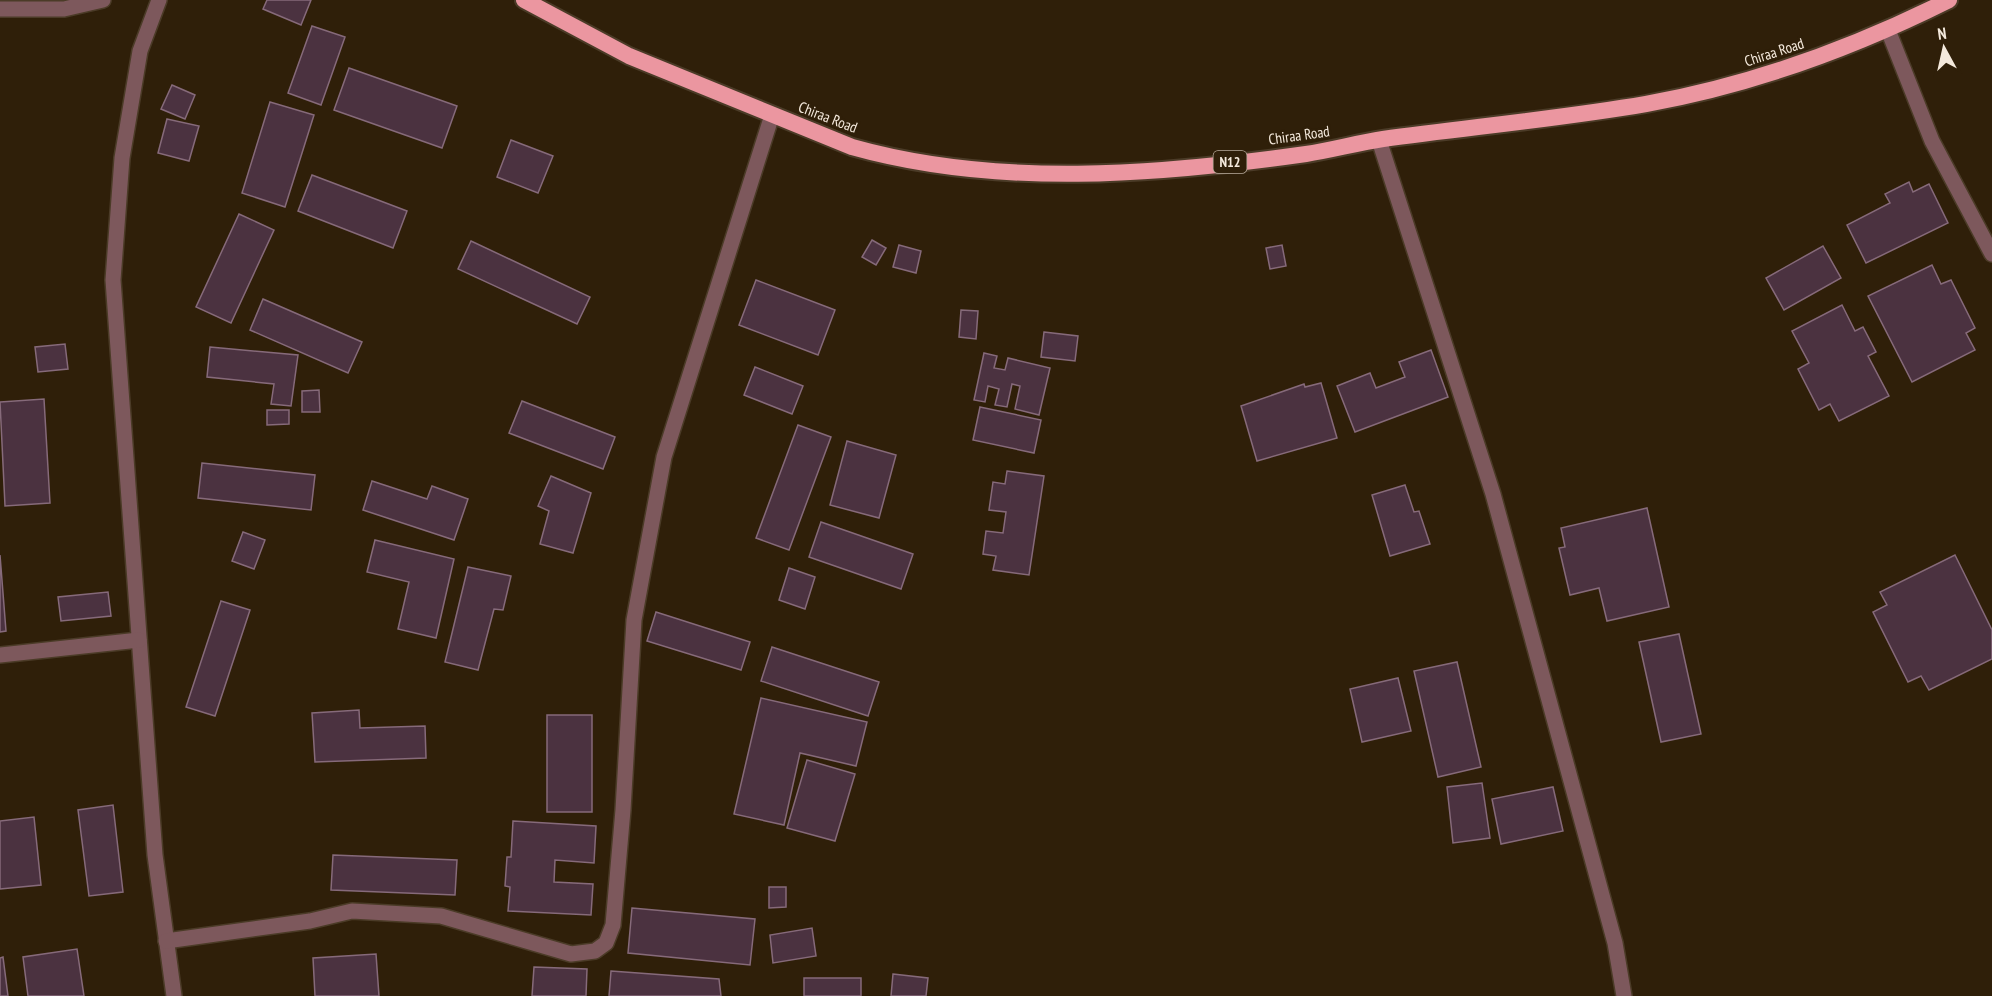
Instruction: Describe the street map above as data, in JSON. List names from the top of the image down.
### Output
{
  "streets": {
    "highway": ["Chiraa Road", "N12"]
  },
  "north": "top"
}
